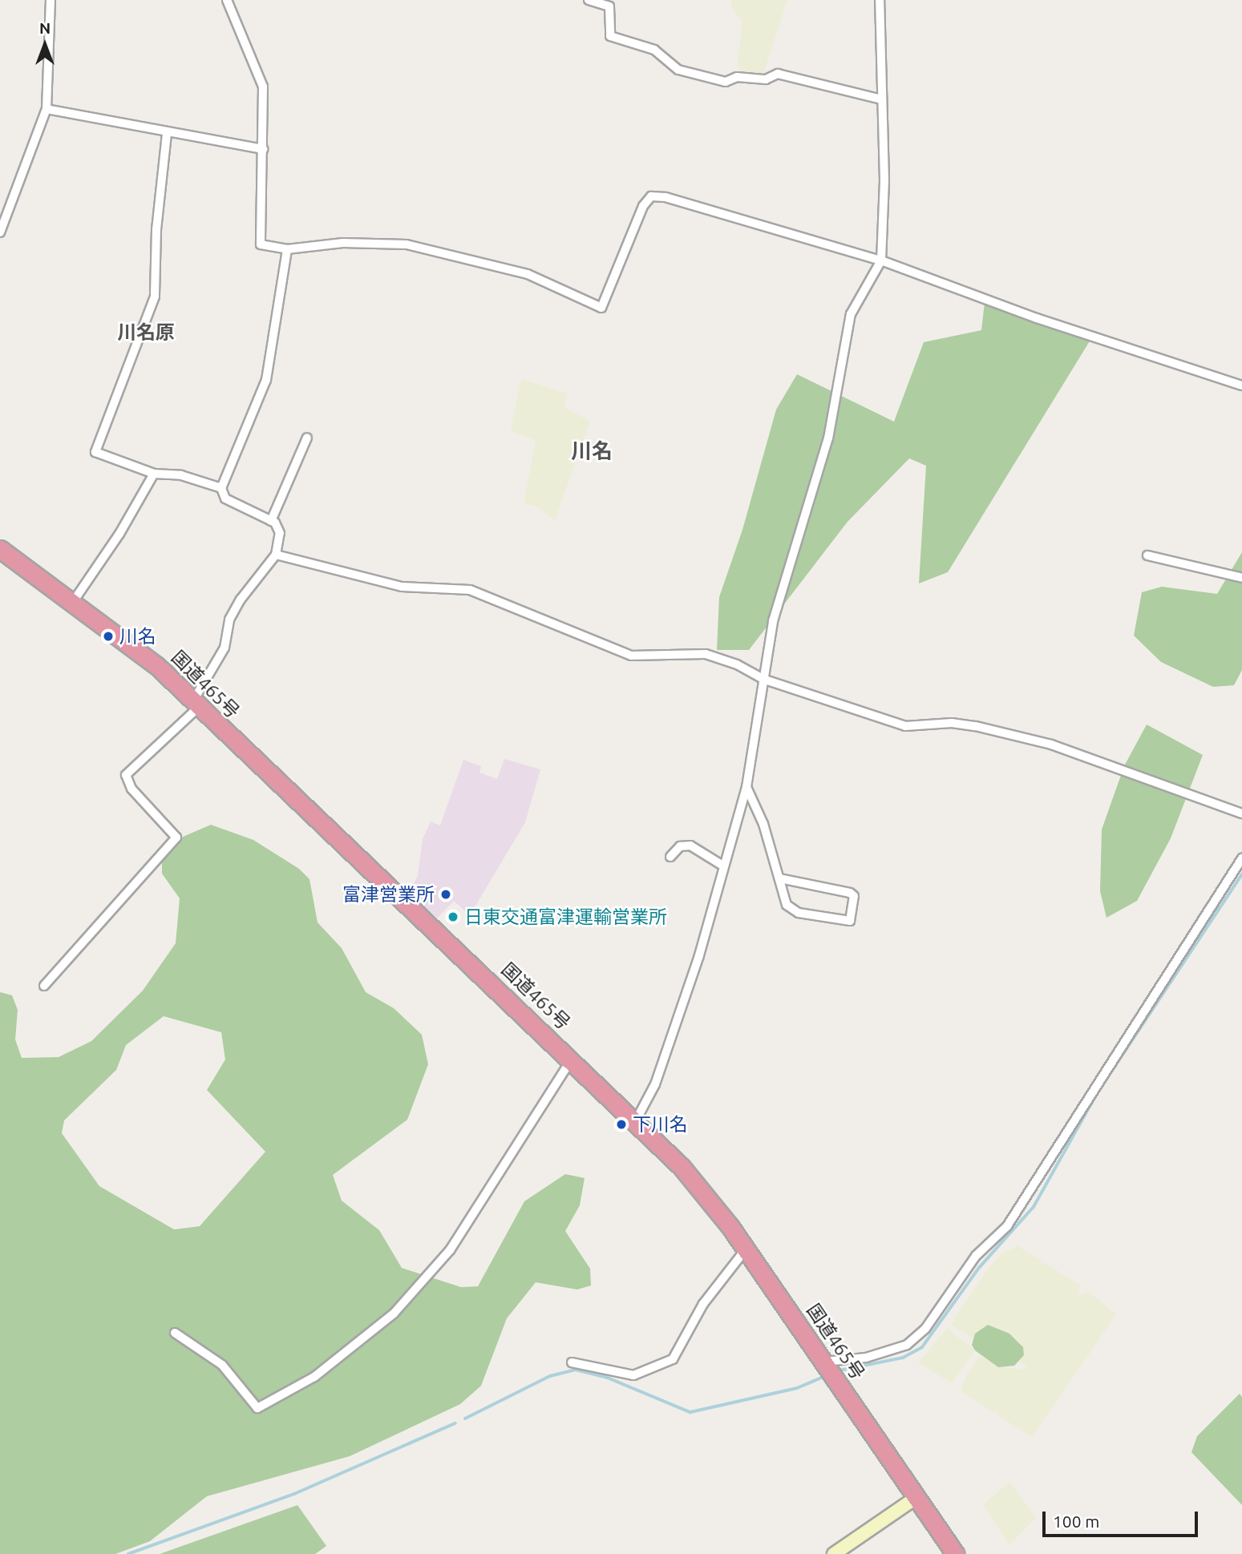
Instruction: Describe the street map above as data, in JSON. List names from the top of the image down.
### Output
{
  "streets": {
    "highway": ["国道465号"]
  },
  "districts": ["川名原", "川名"],
  "places": [
    "川名",
    "富津営業所",
    "日東交通富津運輸営業所",
    "下川名"
  ],
  "scale_bar": "100 m",
  "north": "top"
}
